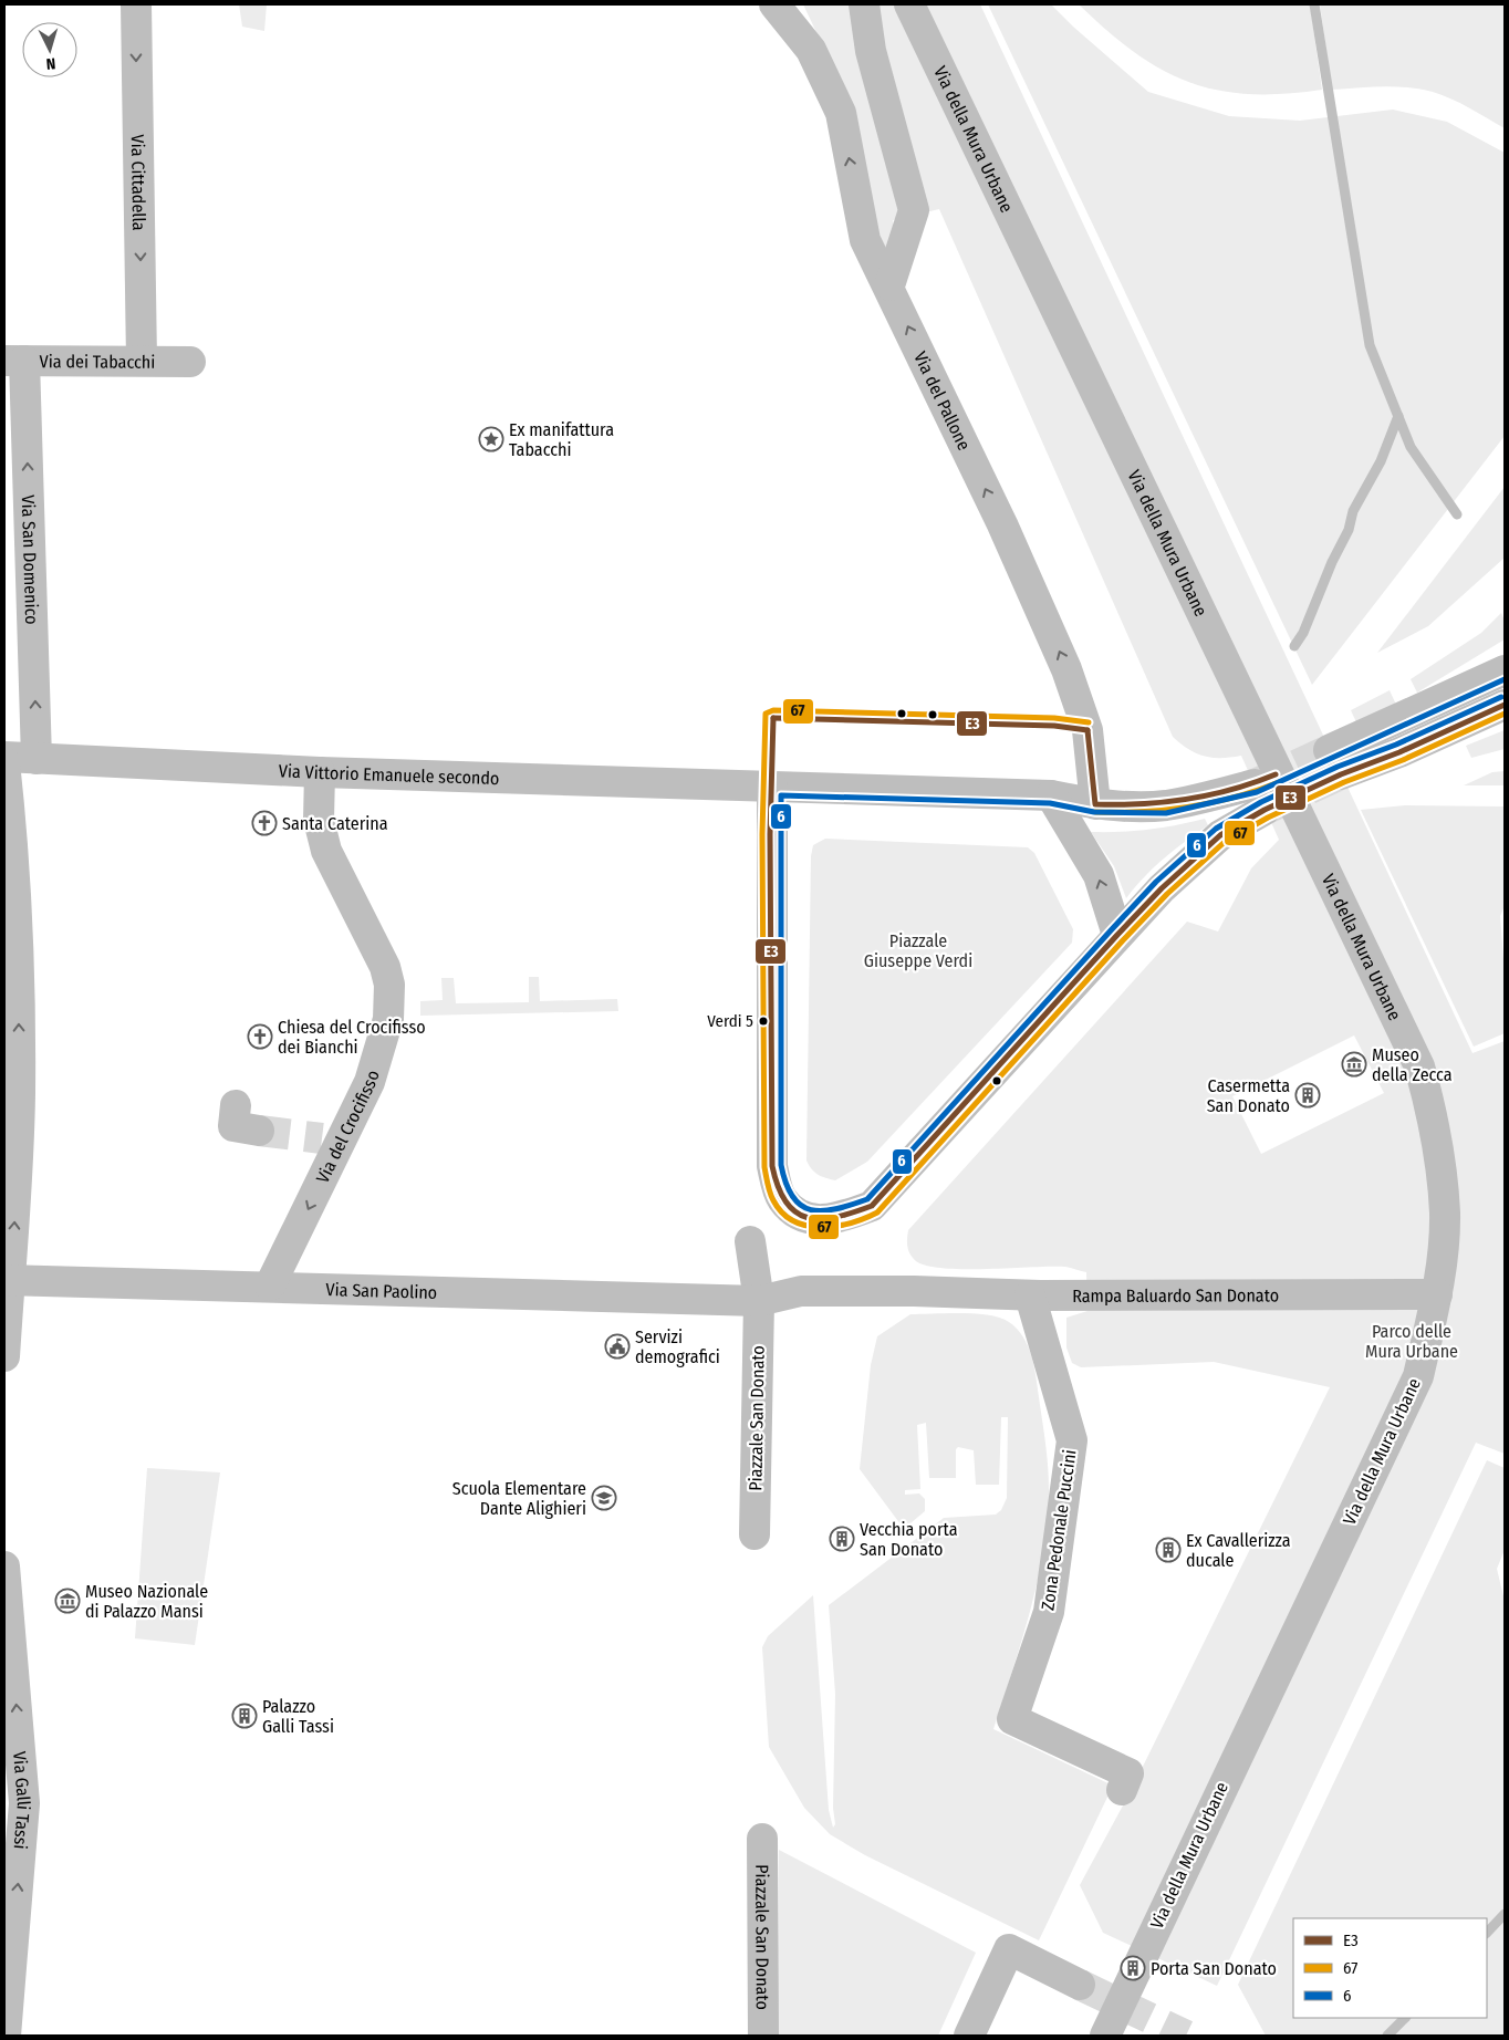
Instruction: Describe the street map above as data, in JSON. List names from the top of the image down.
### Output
{
  "streets": {
    "street": [
      "Via della Mura Urbane",
      "Via Cittadella",
      "Via dei Tabacchi",
      "Via del Pallone",
      "Via San Domenico",
      "Via Vittorio Emanuele secondo",
      "Via del Crocifisso",
      "Via San Paolino",
      "Rampa Baluardo San Donato",
      "Piazzale San Donato",
      "Zona Pedonale Puccini",
      "Via Galli Tassi"
    ]
  },
  "crossings": [
    ["Via della Mura Urbane", "Rampa Baluardo San Donato"],
    ["Via Cittadella", "Via dei Tabacchi"],
    ["Via dei Tabacchi", "Via San Domenico"],
    ["Via San Domenico", "Via Vittorio Emanuele secondo"],
    ["Via Vittorio Emanuele secondo", "Via del Crocifisso"],
    ["Via del Crocifisso", "Via San Paolino"],
    ["Via San Paolino", "Rampa Baluardo San Donato"],
    ["Via San Paolino", "Piazzale San Donato"],
    ["Rampa Baluardo San Donato", "Piazzale San Donato"],
    ["Rampa Baluardo San Donato", "Zona Pedonale Puccini"]
  ],
  "one_way": [
    "Via Cittadella",
    "Via San Domenico",
    "Via del Crocifisso",
    "Via Galli Tassi"
  ],
  "parks": ["Piazzale Giuseppe Verdi", "Parco delle Mura Urbane"],
  "places": {
    "place": ["Ex manifattura Tabacchi"],
    "church": ["Santa Caterina", "Chiesa del Crocifisso dei Bianchi"],
    "other": ["Verdi 5"],
    "museum": ["Museo della Zecca", "Museo Nazionale di Palazzo Mansi"],
    "building": [
      "Casermetta San Donato",
      "Vecchia porta San Donato",
      "Ex Cavallerizza ducale",
      "Palazzo Galli Tassi",
      "Porta San Donato"
    ],
    "public building": ["Servizi demografici"],
    "school or university": ["Scuola Elementare Dante Alighieri"]
  },
  "lines": ["transit line 6", "transit line E3", "transit line 67"],
  "legend": ["E3", "67", "6"],
  "north": "bottom"
}
